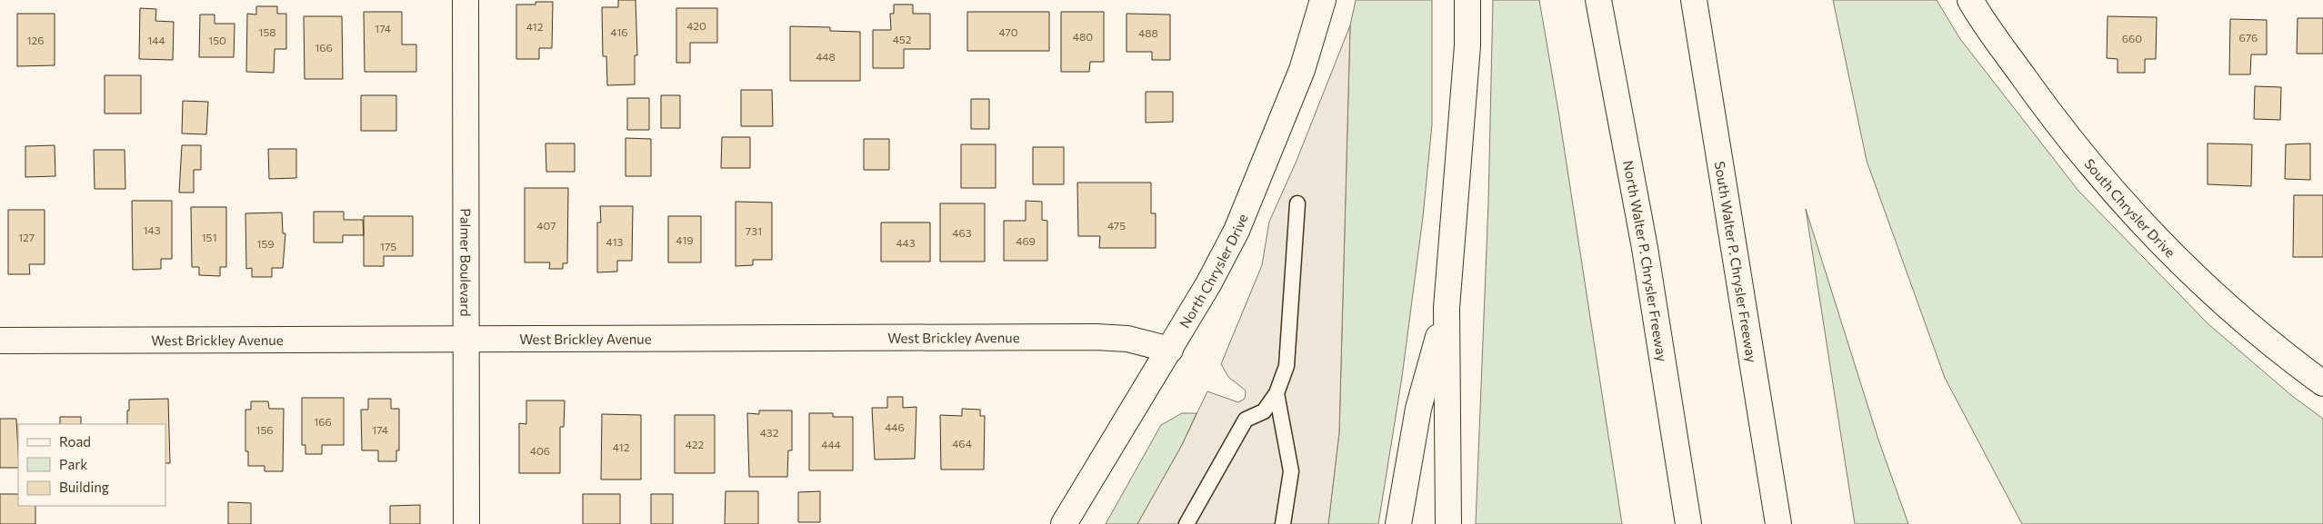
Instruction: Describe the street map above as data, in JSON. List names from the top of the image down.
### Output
{
  "streets": {
    "main road": [
      "South Chrysler Drive",
      "North Walter P. Chrysler Freeway",
      "South Walter P. Chrysler Freeway",
      "Palmer Boulevard",
      "North Chrysler Drive",
      "West Brickley Avenue"
    ]
  },
  "crossings": [
    ["Palmer Boulevard", "West Brickley Avenue"],
    ["North Chrysler Drive", "West Brickley Avenue"]
  ],
  "house_numbers": [
    "420",
    "412",
    "174",
    "158",
    "416",
    "470",
    "488",
    "480",
    "676",
    "660",
    "452",
    "126",
    "144",
    "150",
    "166",
    "448",
    "407",
    "475",
    "143",
    "731",
    "463",
    "127",
    "151",
    "419",
    "469",
    "413",
    "443",
    "159",
    "175",
    "166",
    "446",
    "156",
    "174",
    "432",
    "464",
    "422",
    "444",
    "412",
    "406"
  ],
  "legend": ["Road", "Park", "Building"]
}
